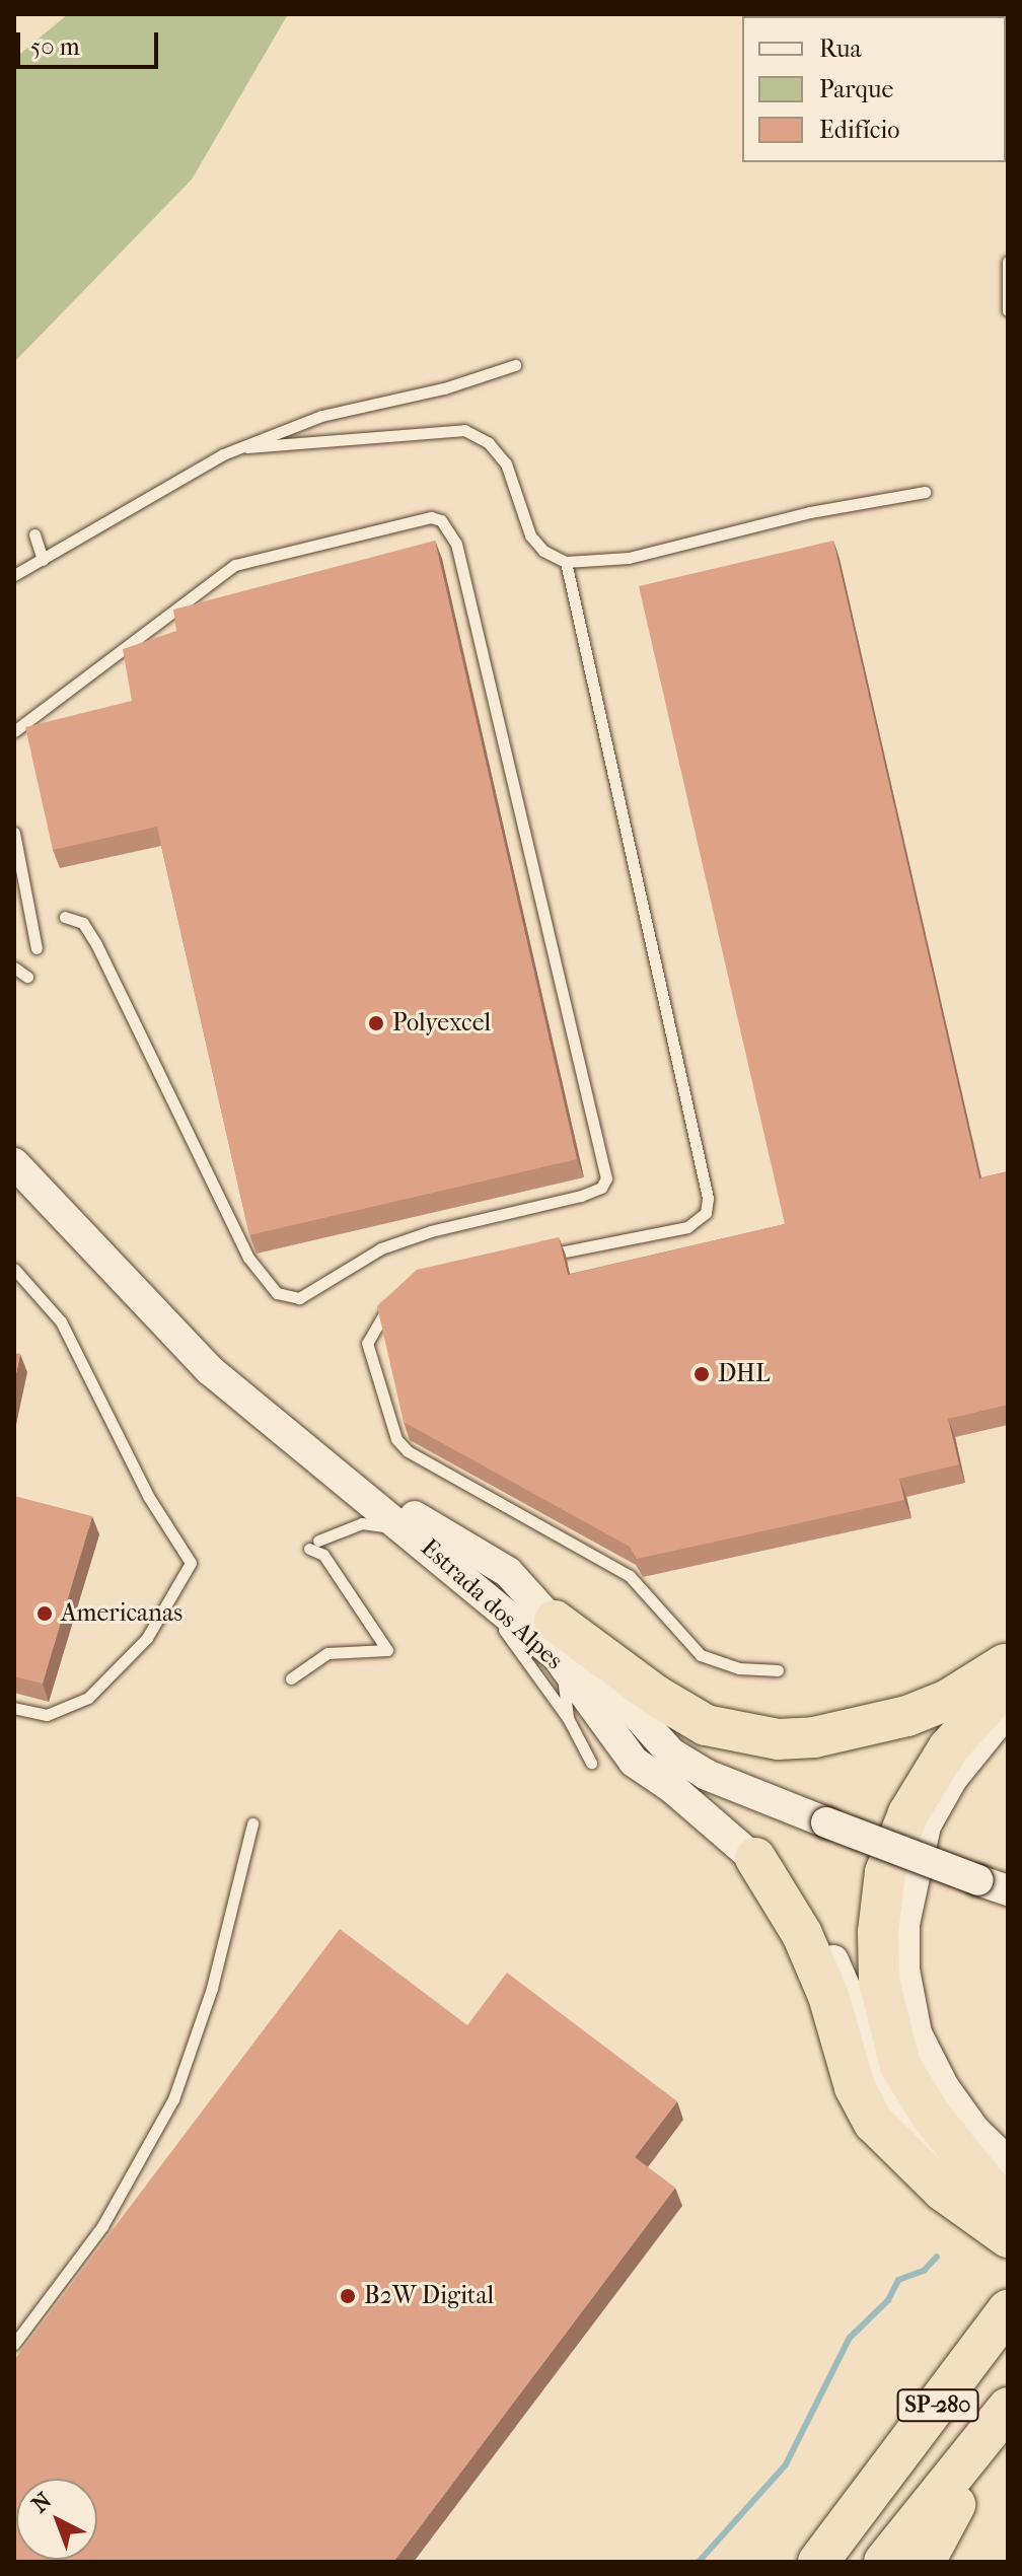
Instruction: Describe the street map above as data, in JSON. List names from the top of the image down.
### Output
{
  "streets": {
    "highway": ["SP-280"],
    "main road": ["Estrada dos Alpes"]
  },
  "places": [
    "Polyexcel",
    "DHL",
    "Americanas",
    "B2W Digital"
  ],
  "legend": ["Rua", "Parque", "Edifício"],
  "scale_bar": "50 m",
  "north": "top left"
}
